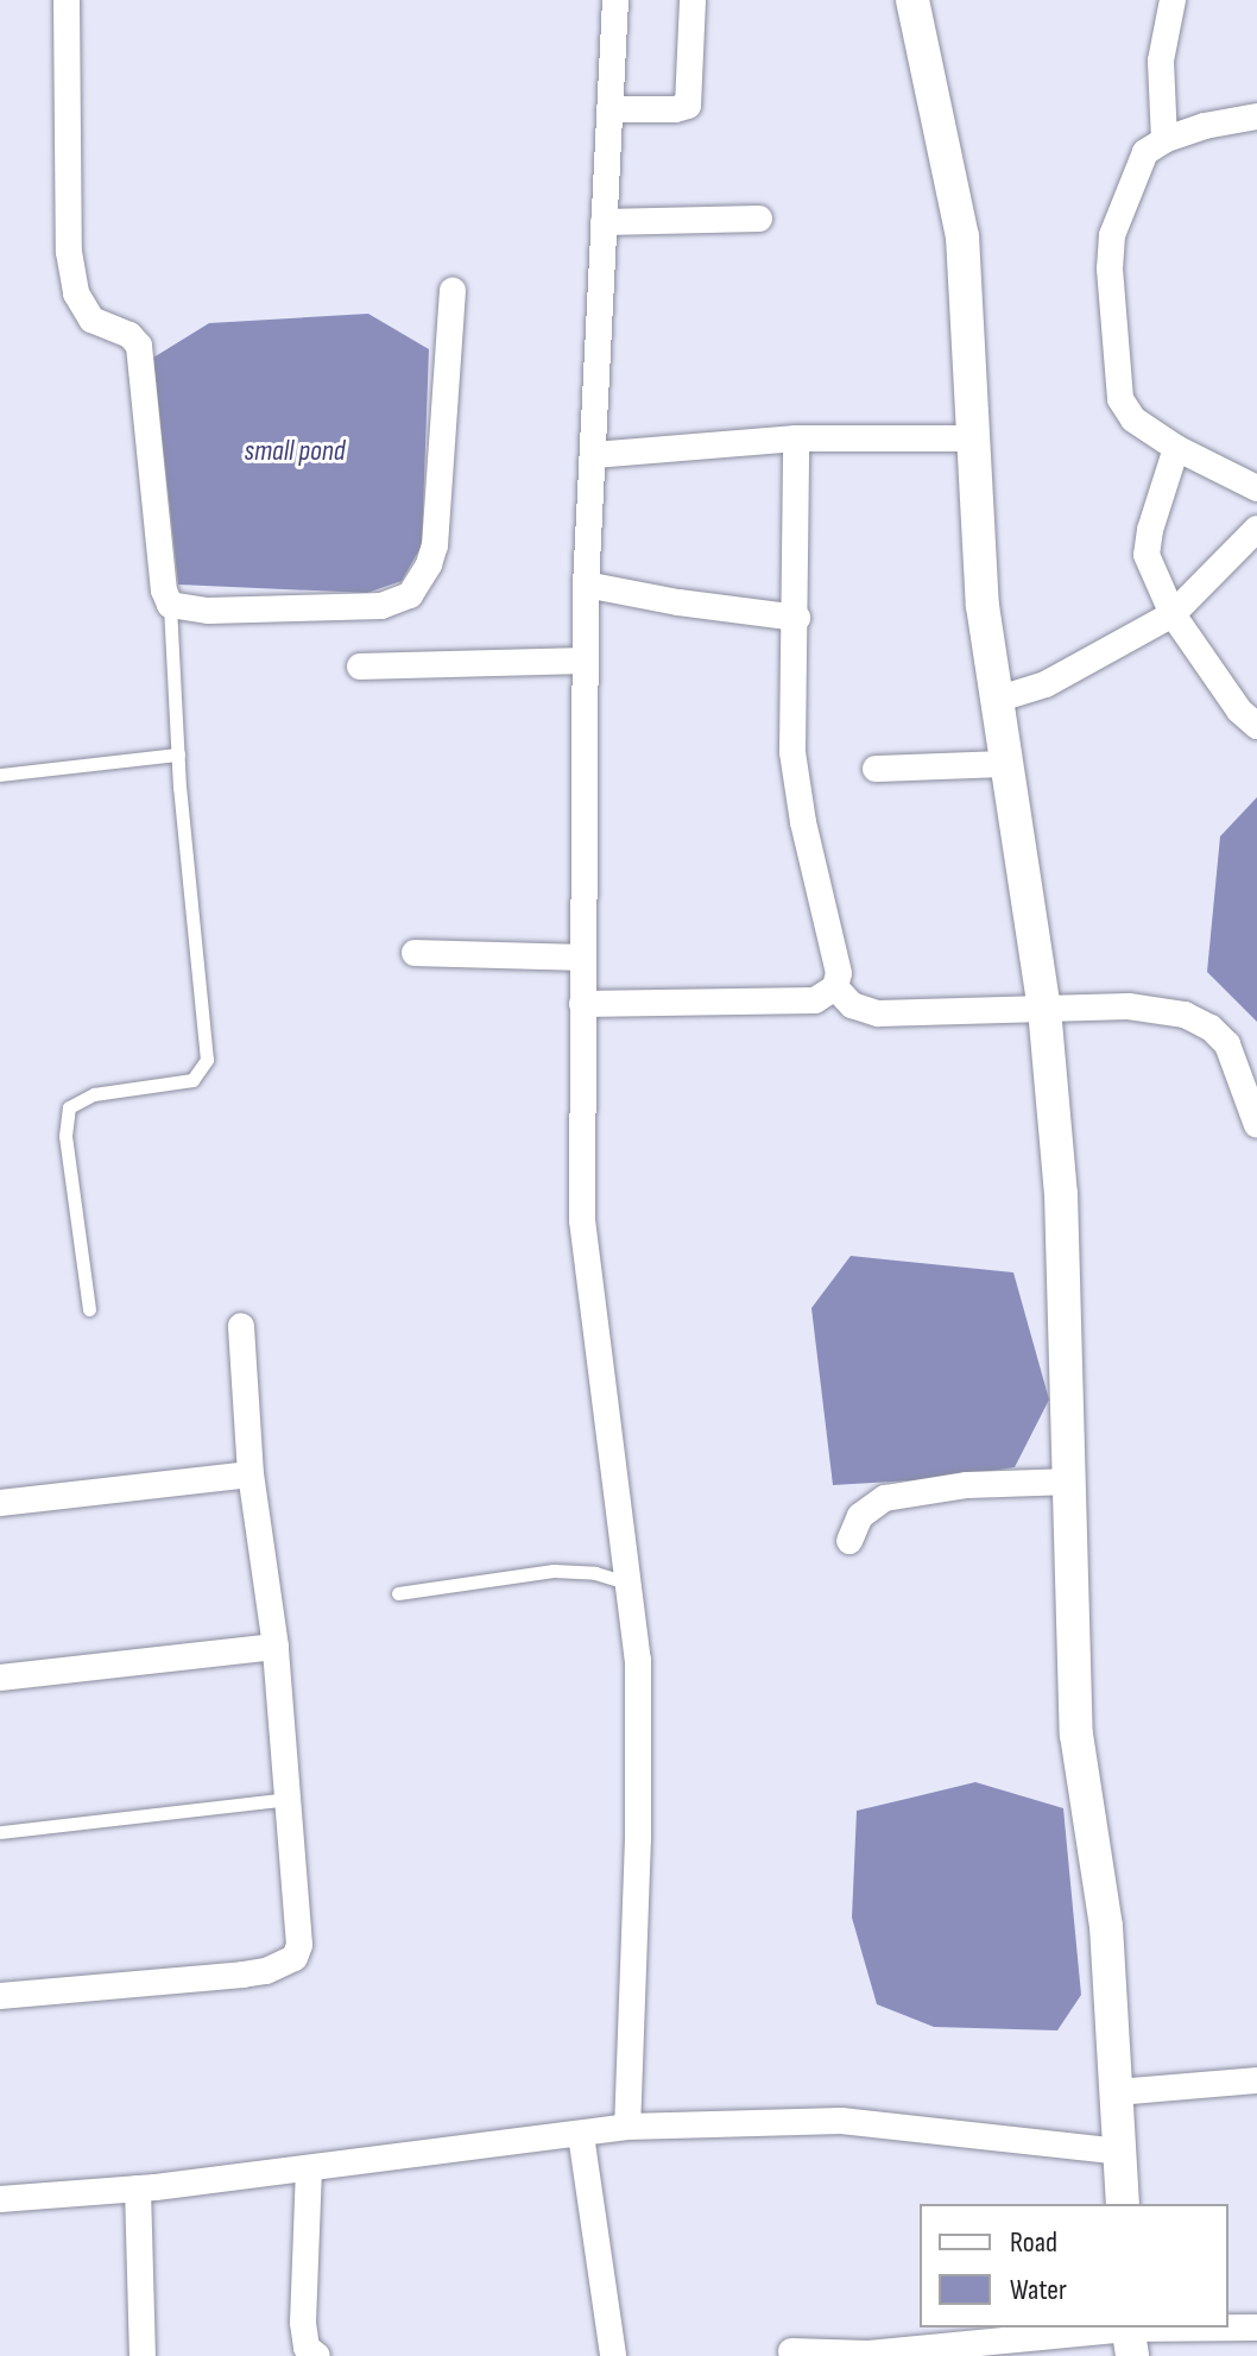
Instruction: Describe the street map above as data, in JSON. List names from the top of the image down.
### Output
{
  "water": ["small pond"],
  "legend": ["Road", "Water"]
}
